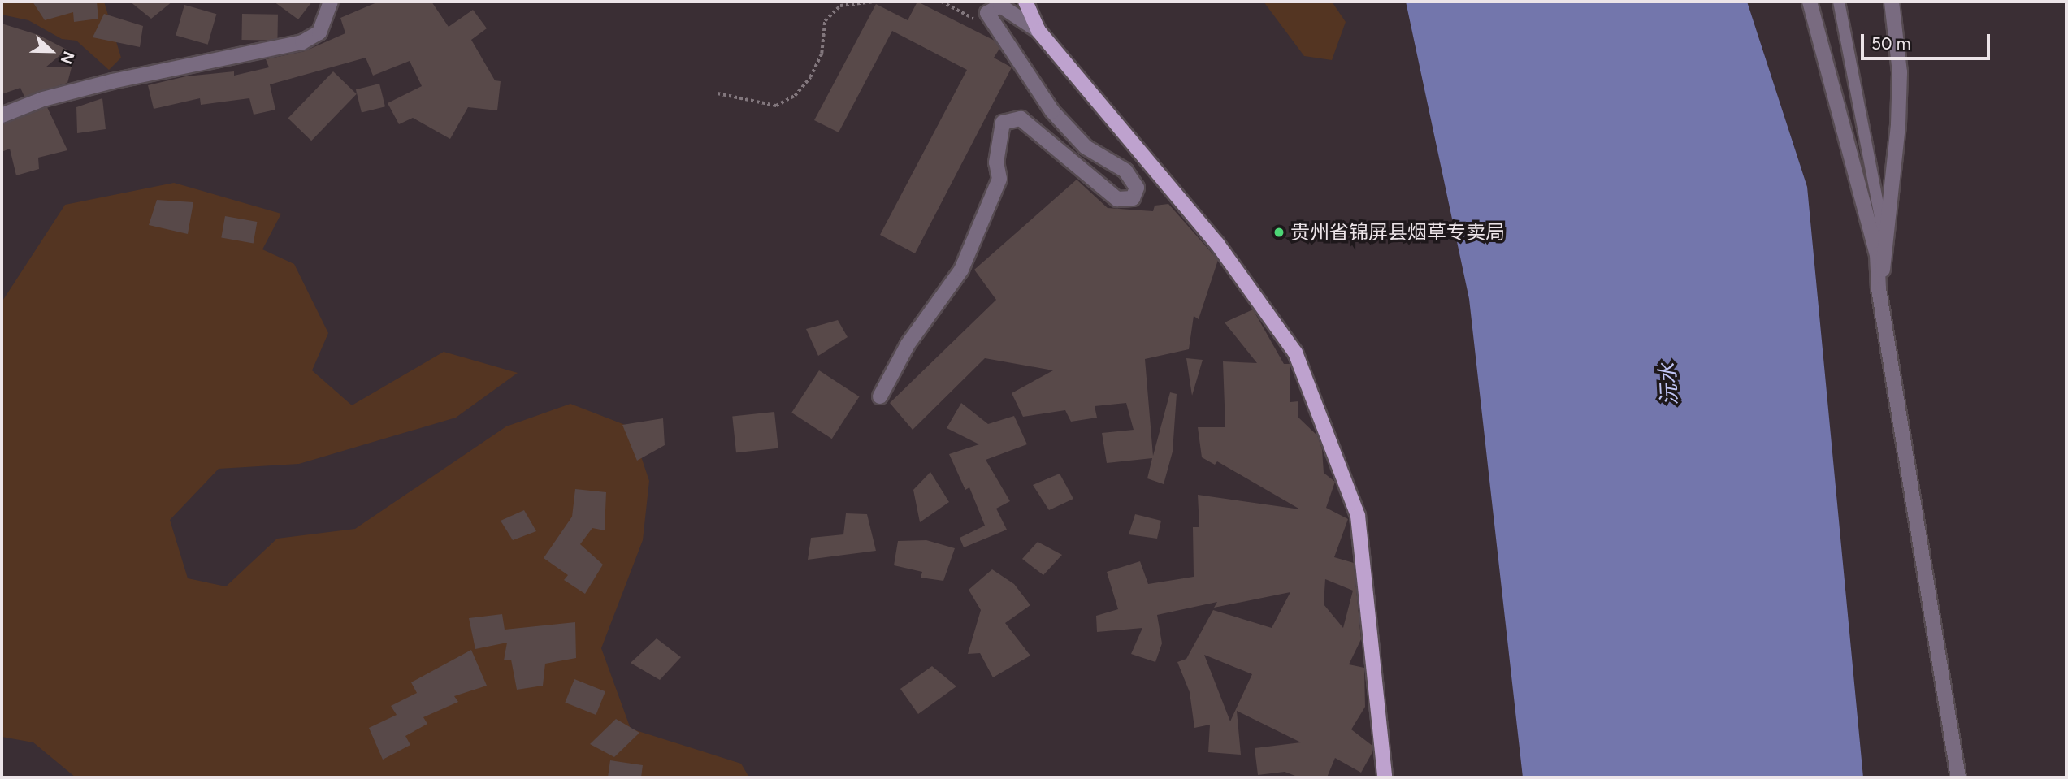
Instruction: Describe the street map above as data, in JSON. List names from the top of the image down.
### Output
{
  "water": ["沅水"],
  "places": ["贵州省锦屏县烟草专卖局"],
  "scale_bar": "50 m",
  "north": "right"
}
